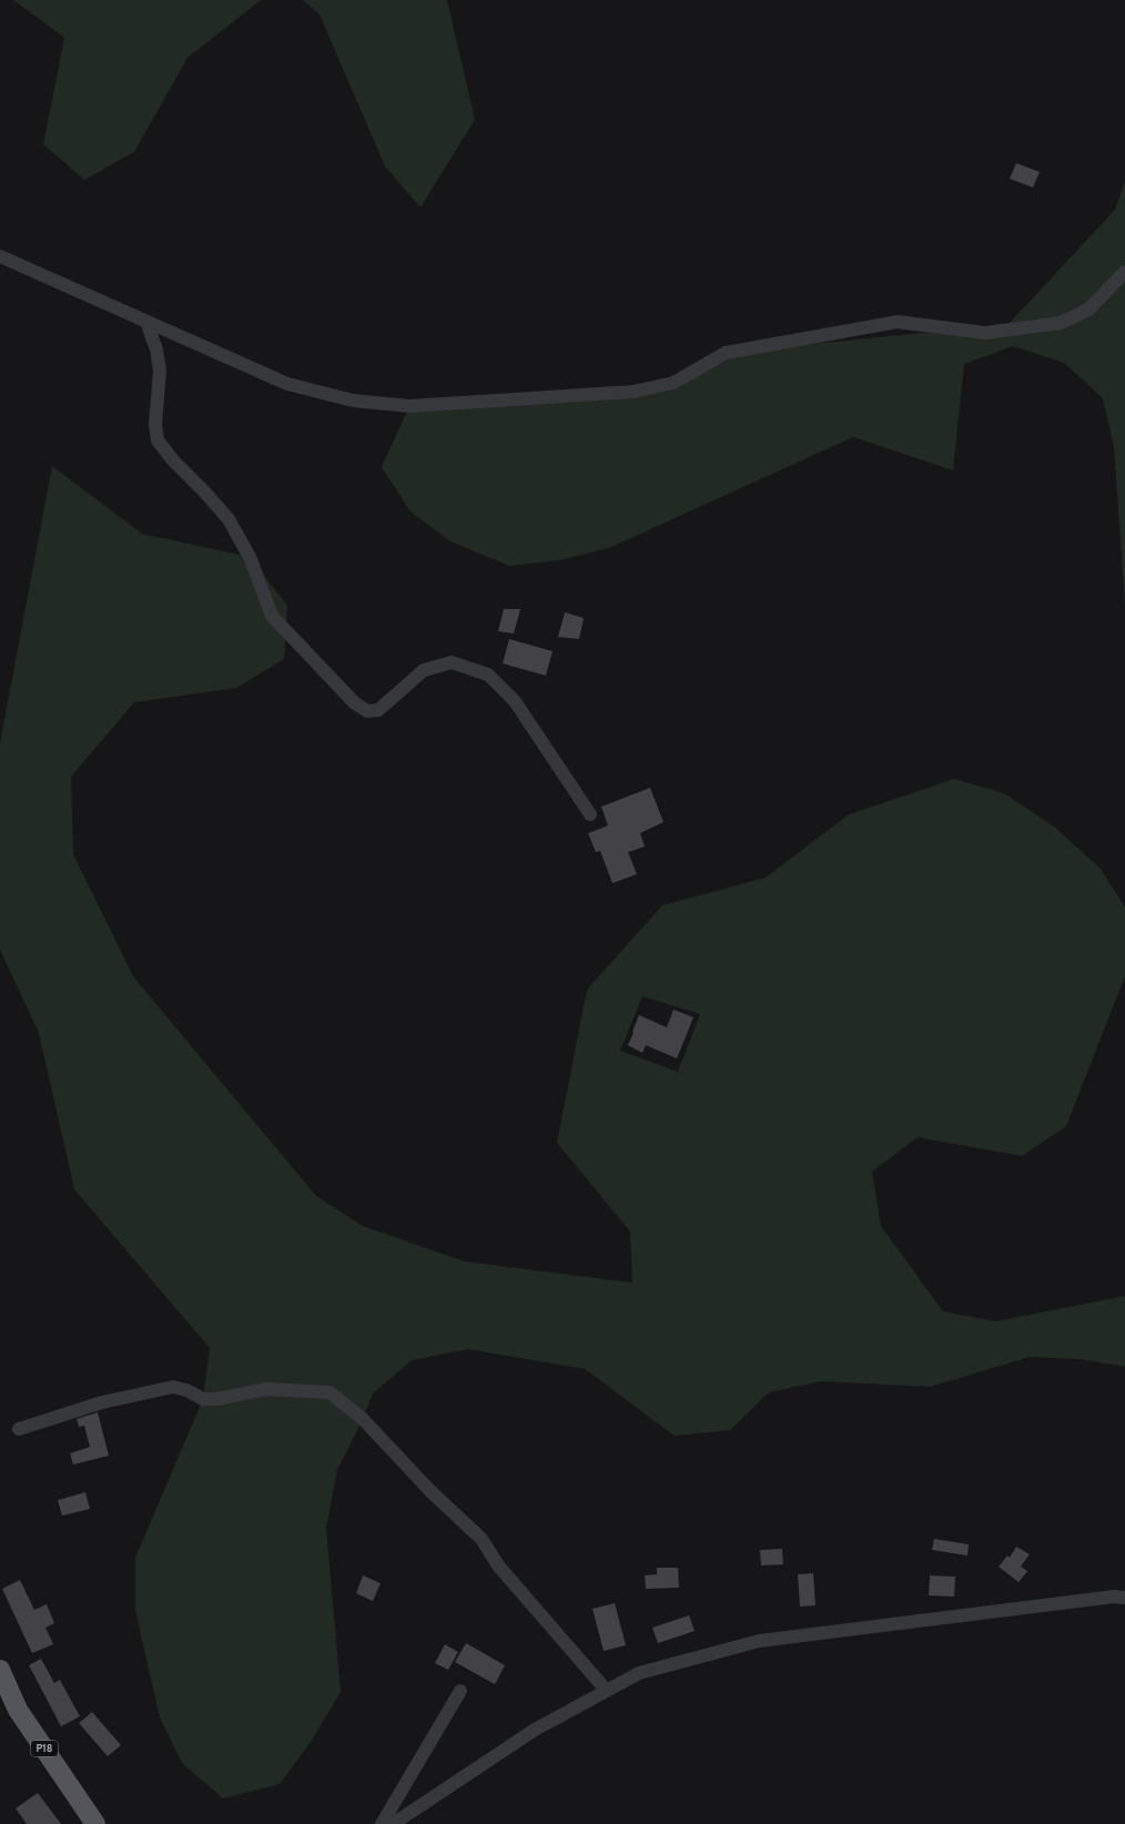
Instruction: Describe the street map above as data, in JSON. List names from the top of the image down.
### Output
{
  "streets": {
    "main road": ["P18"]
  }
}
